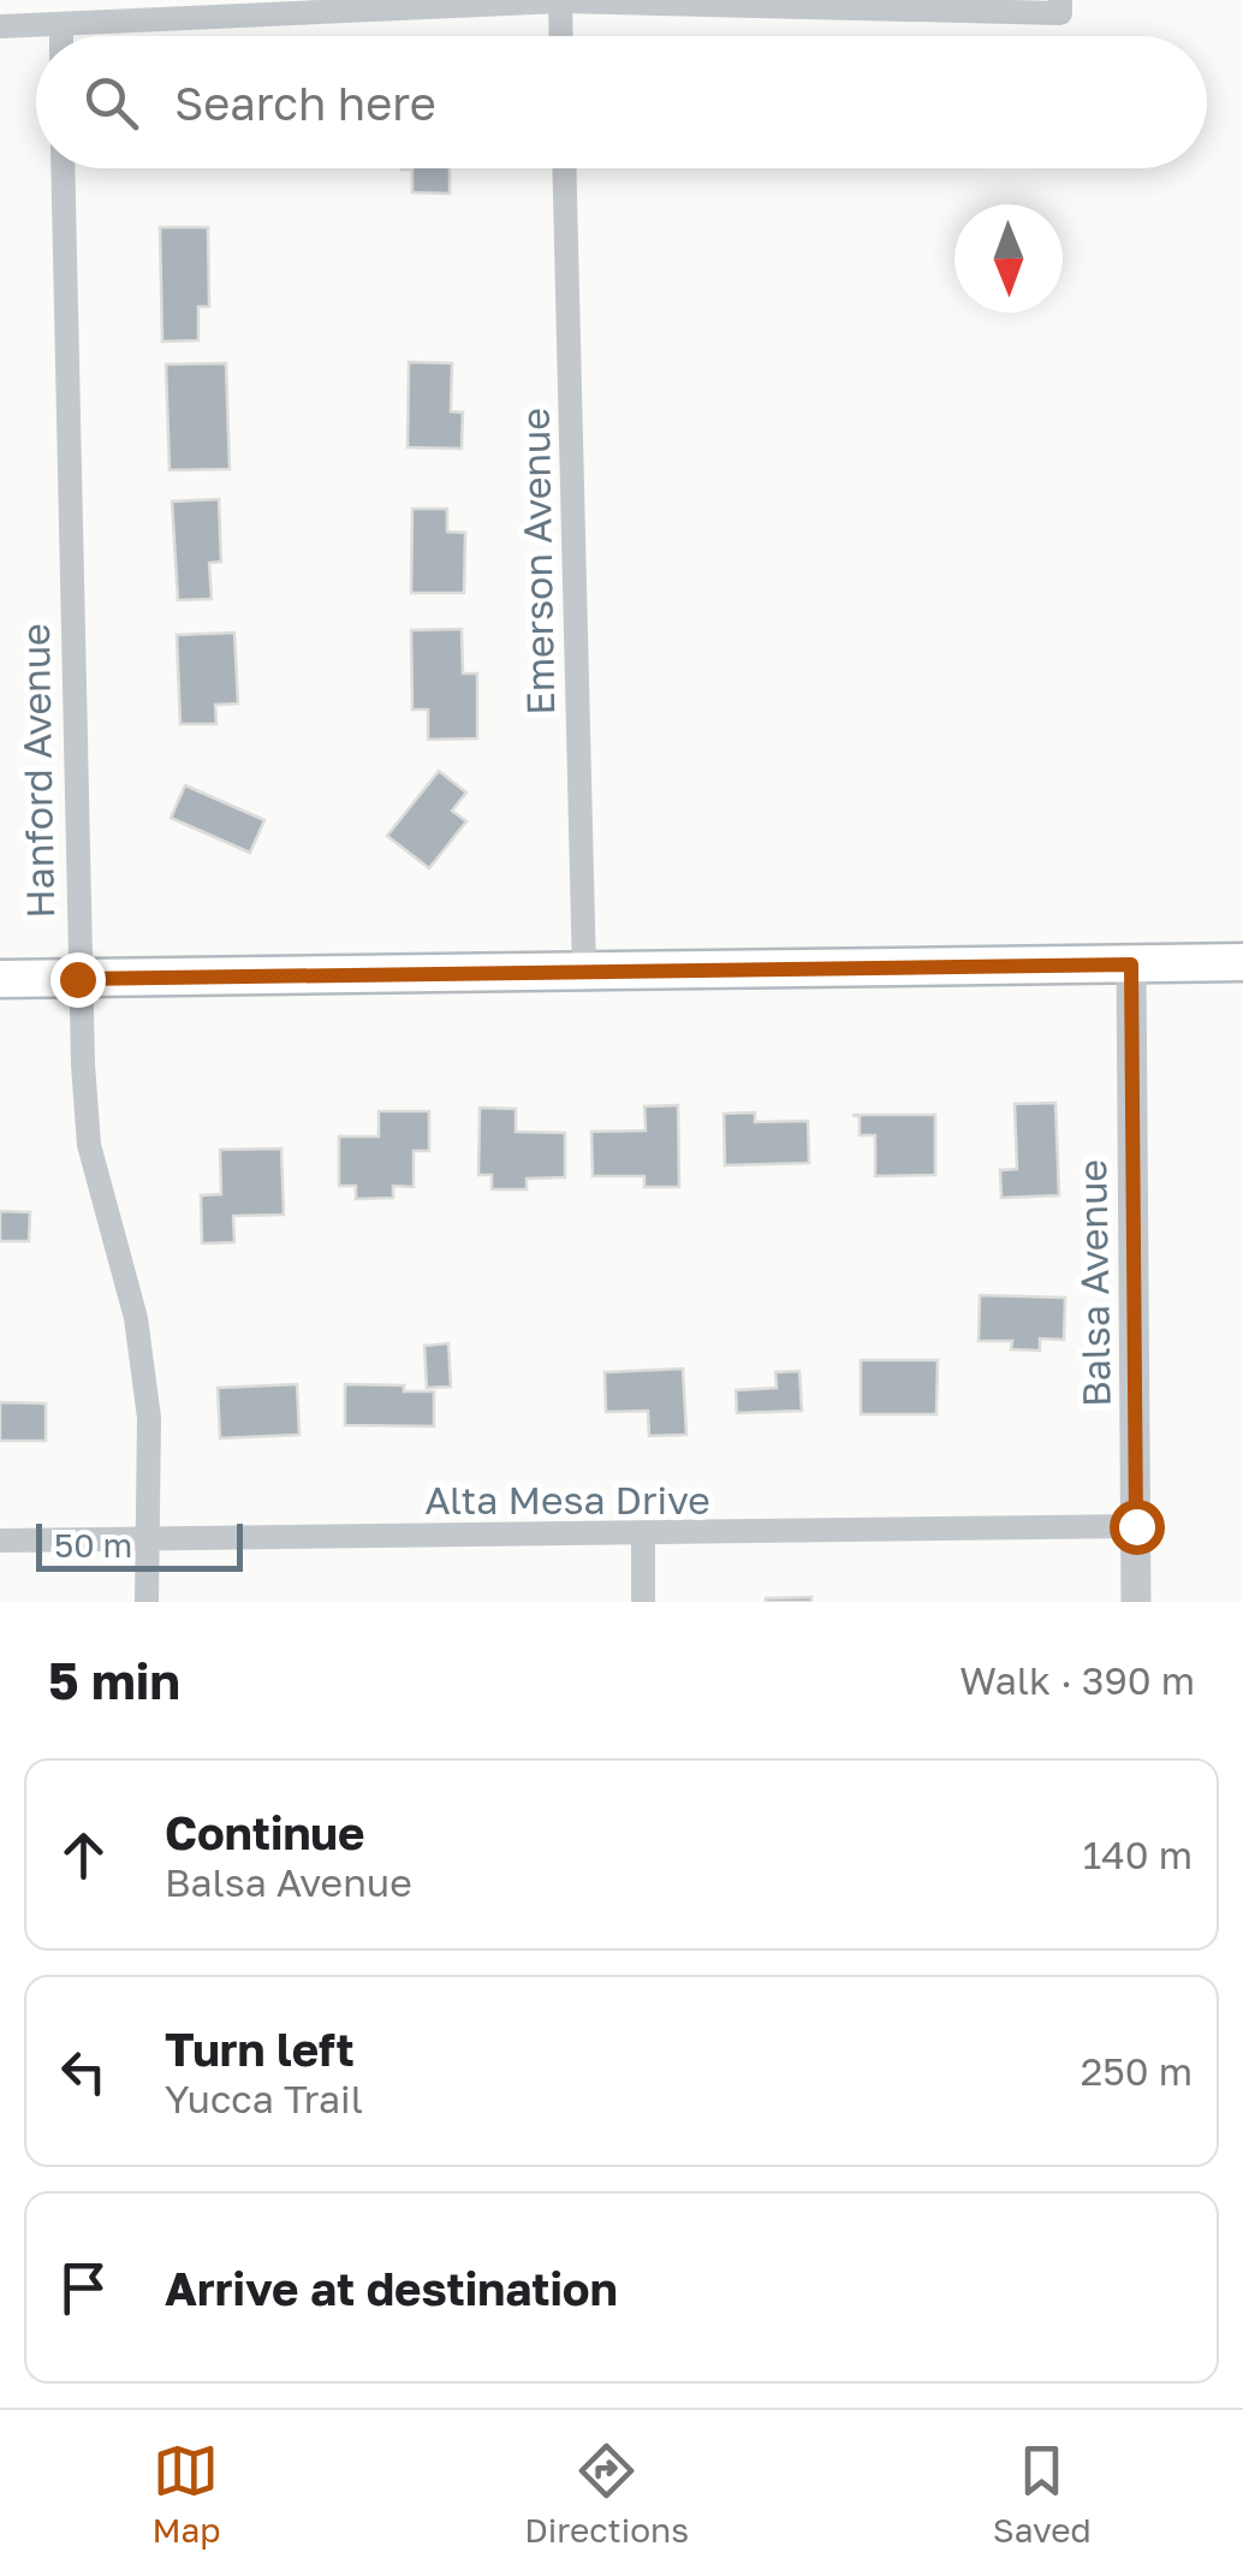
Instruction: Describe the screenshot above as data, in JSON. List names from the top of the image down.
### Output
{
  "streets": {
    "street": [
      "Emerson Avenue",
      "Hanford Avenue",
      "Balsa Avenue",
      "Alta Mesa Drive"
    ]
  },
  "crossings": [
    ["Hanford Avenue", "Alta Mesa Drive"],
    ["Balsa Avenue", "Alta Mesa Drive"]
  ],
  "scale_bar": "50 m",
  "north": "bottom",
  "page": {
    "search": "Search here",
    "scale": "50 m",
    "heading": ["5 min", "Walk · 390 m"],
    "list": [
      ["Continue", "Balsa Avenue", "140 m"],
      ["Turn left", "Yucca Trail", "250 m"],
      "Arrive at destination"
    ],
    "nav": ["Map", "Directions", "Saved"]
  }
}
